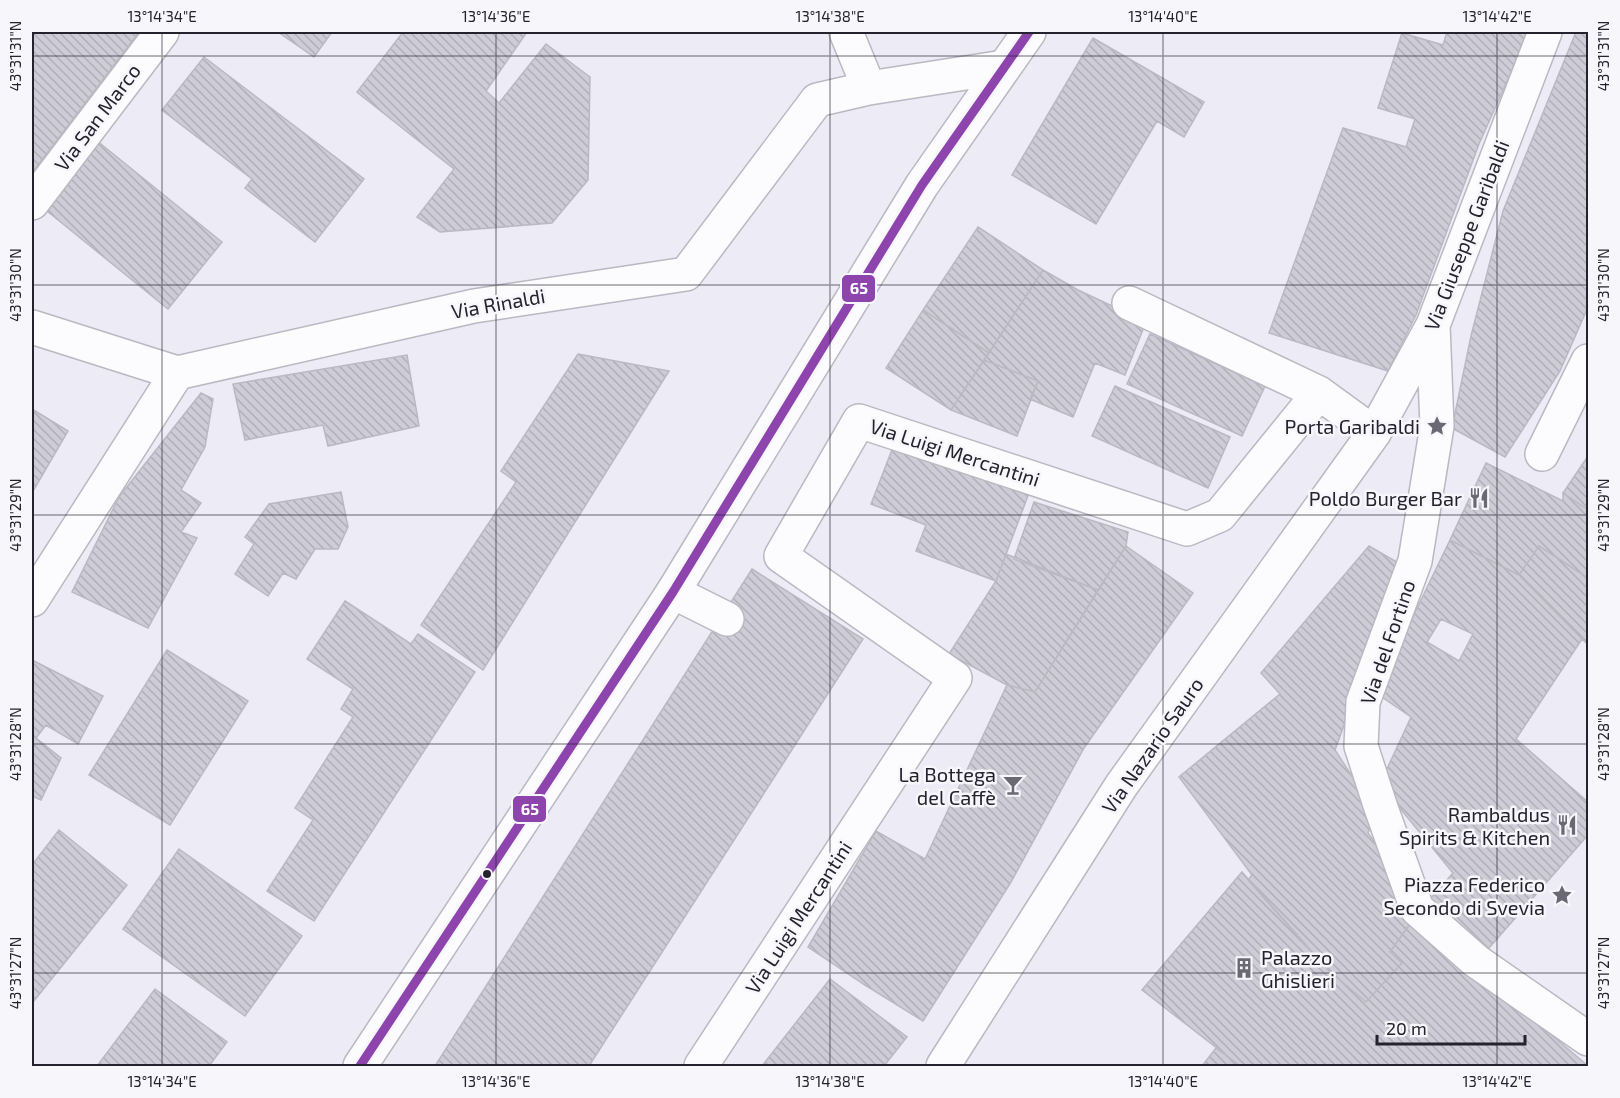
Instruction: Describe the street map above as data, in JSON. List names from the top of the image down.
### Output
{
  "streets": {
    "street": [
      "Via San Marco",
      "Via Giuseppe Garibaldi",
      "Via Rinaldi",
      "Via Luigi Mercantini",
      "Via del Fortino",
      "Via Nazario Sauro"
    ]
  },
  "crossings": [
    ["Via Giuseppe Garibaldi", "Via del Fortino"],
    ["Via Giuseppe Garibaldi", "Via Nazario Sauro"]
  ],
  "places": {
    "place": ["Porta Garibaldi", "Piazza Federico Secondo di Svevia"],
    "restaurant": ["Poldo Burger Bar", "Rambaldus Spirits & Kitchen"],
    "bar": ["La Bottega del Caffè"],
    "building": ["Palazzo Ghislieri"]
  },
  "lines": ["transit line 65"],
  "scale_bar": "20 m",
  "coordinates": [
    "13°14'34\"E",
    "13°14'36\"E",
    "13°14'38\"E",
    "13°14'40\"E",
    "13°14'42\"E",
    "43°31'31\"N",
    "43°31'30\"N",
    "43°31'29\"N",
    "43°31'28\"N",
    "43°31'27\"N"
  ]
}
